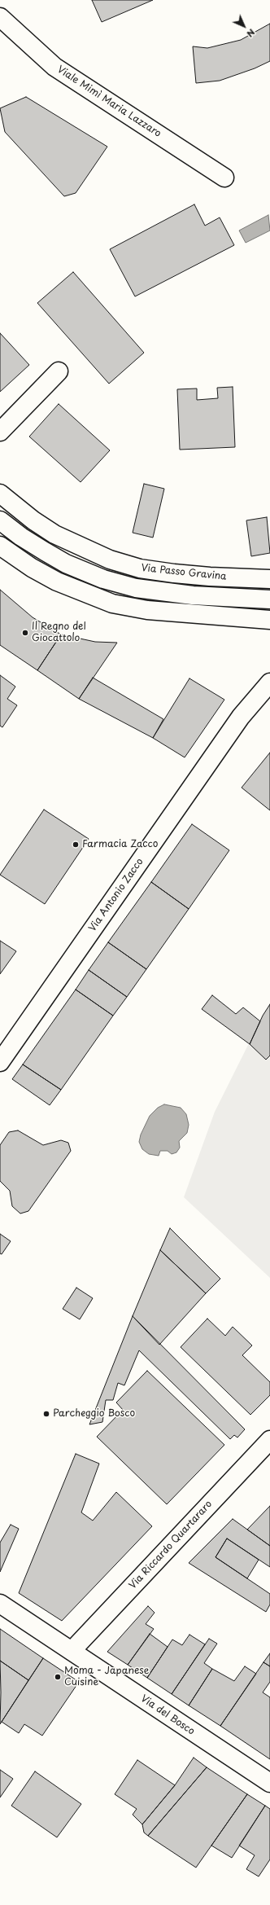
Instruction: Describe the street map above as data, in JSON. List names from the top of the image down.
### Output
{
  "streets": {
    "street": [
      "Viale Mimì Maria Lazzaro",
      "Via Passo Gravina",
      "Via Antonio Zacco",
      "Via Riccardo Quartararo",
      "Via del Bosco"
    ]
  },
  "crossings": [
    ["Via Riccardo Quartararo", "Via del Bosco"]
  ],
  "places": [
    "Il Regno del Giocattolo",
    "Farmacia Zacco",
    "Parcheggio Bosco",
    "Moma - Japanese Cuisine"
  ],
  "north": "bottom right"
}
